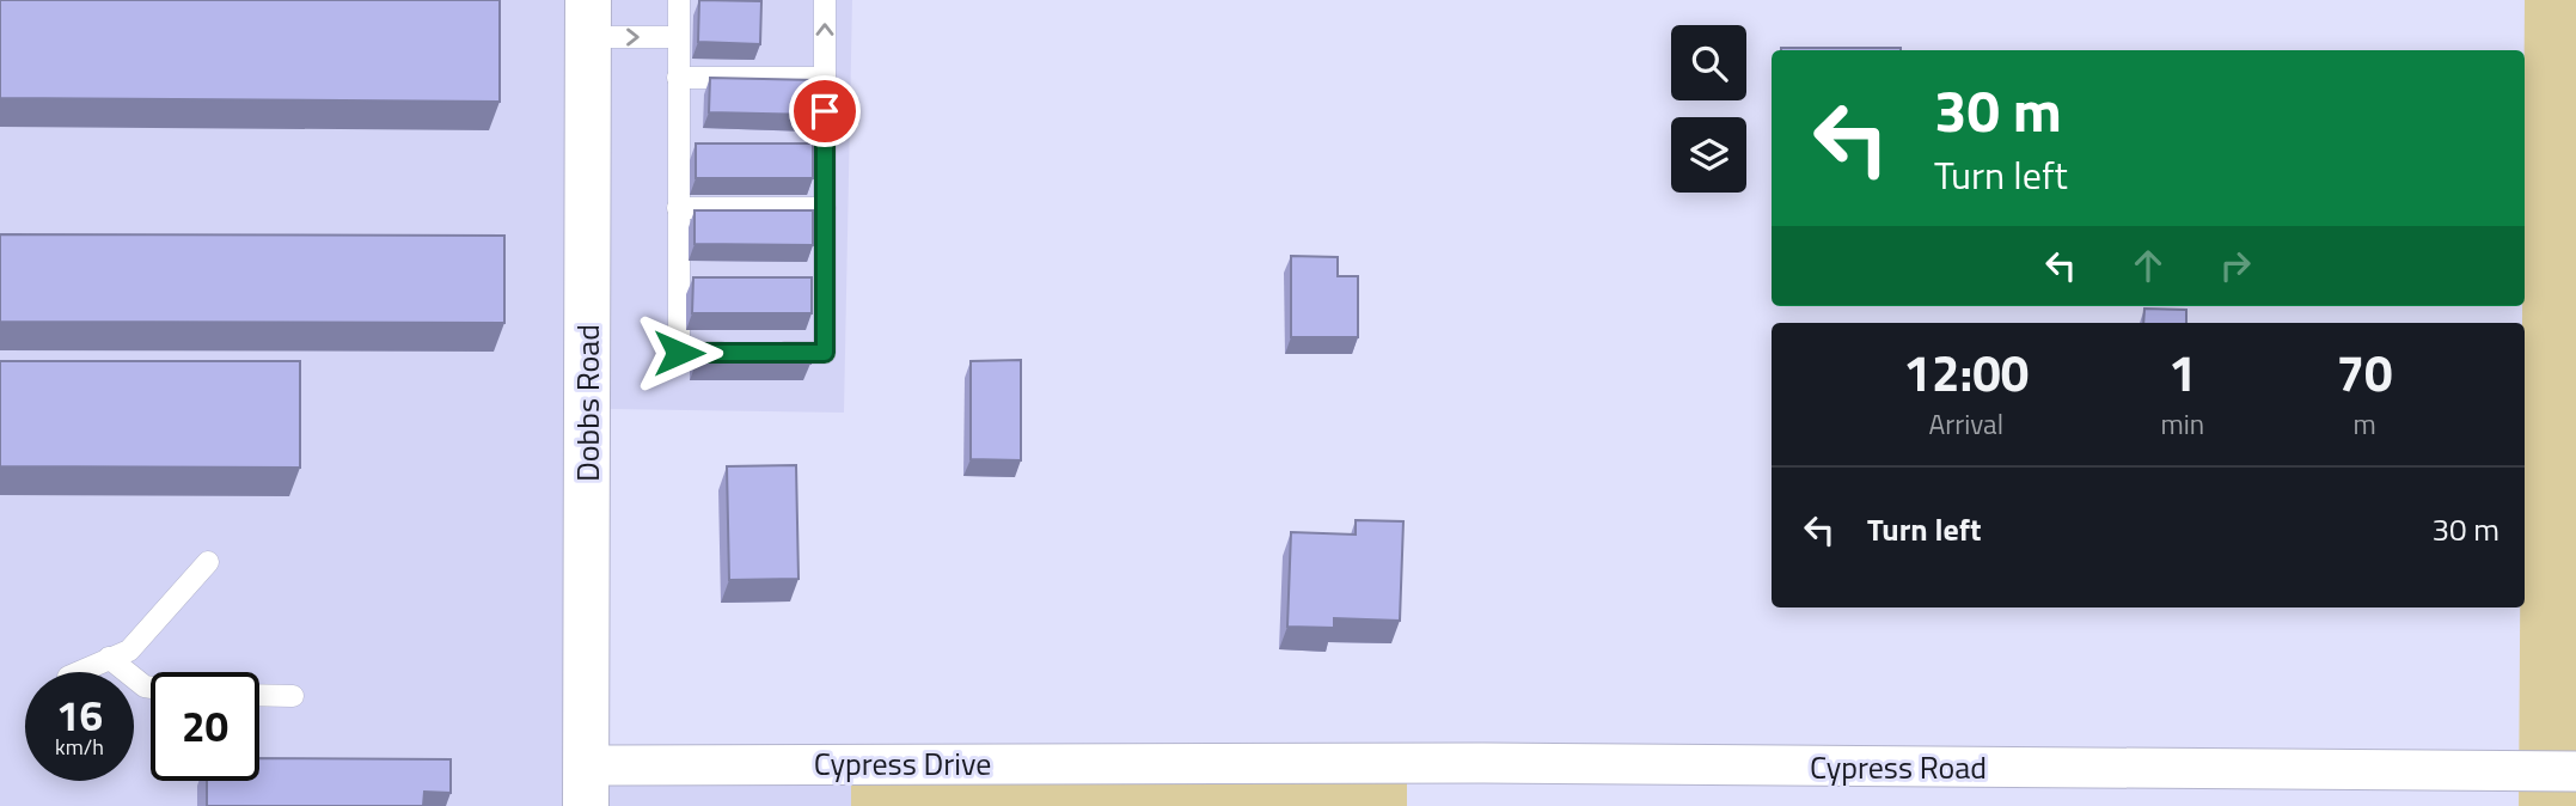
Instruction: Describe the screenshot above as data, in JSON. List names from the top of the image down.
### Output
{
  "streets": {
    "street": ["Dobbs Road", "Cypress Drive", "Cypress Road"]
  },
  "crossings": [
    ["Dobbs Road", "Cypress Drive"],
    ["Cypress Drive", "Cypress Road"]
  ],
  "page": {
    "turn": ["30 m", "Turn left"],
    "eta": [
      "12:00",
      "Arrival",
      "1",
      "min",
      "70",
      "m"
    ],
    "list": [
      {
        "name": "Turn left",
        "value": "30 m"
      }
    ],
    "speed": "16 km/h",
    "limit": "20"
  }
}
